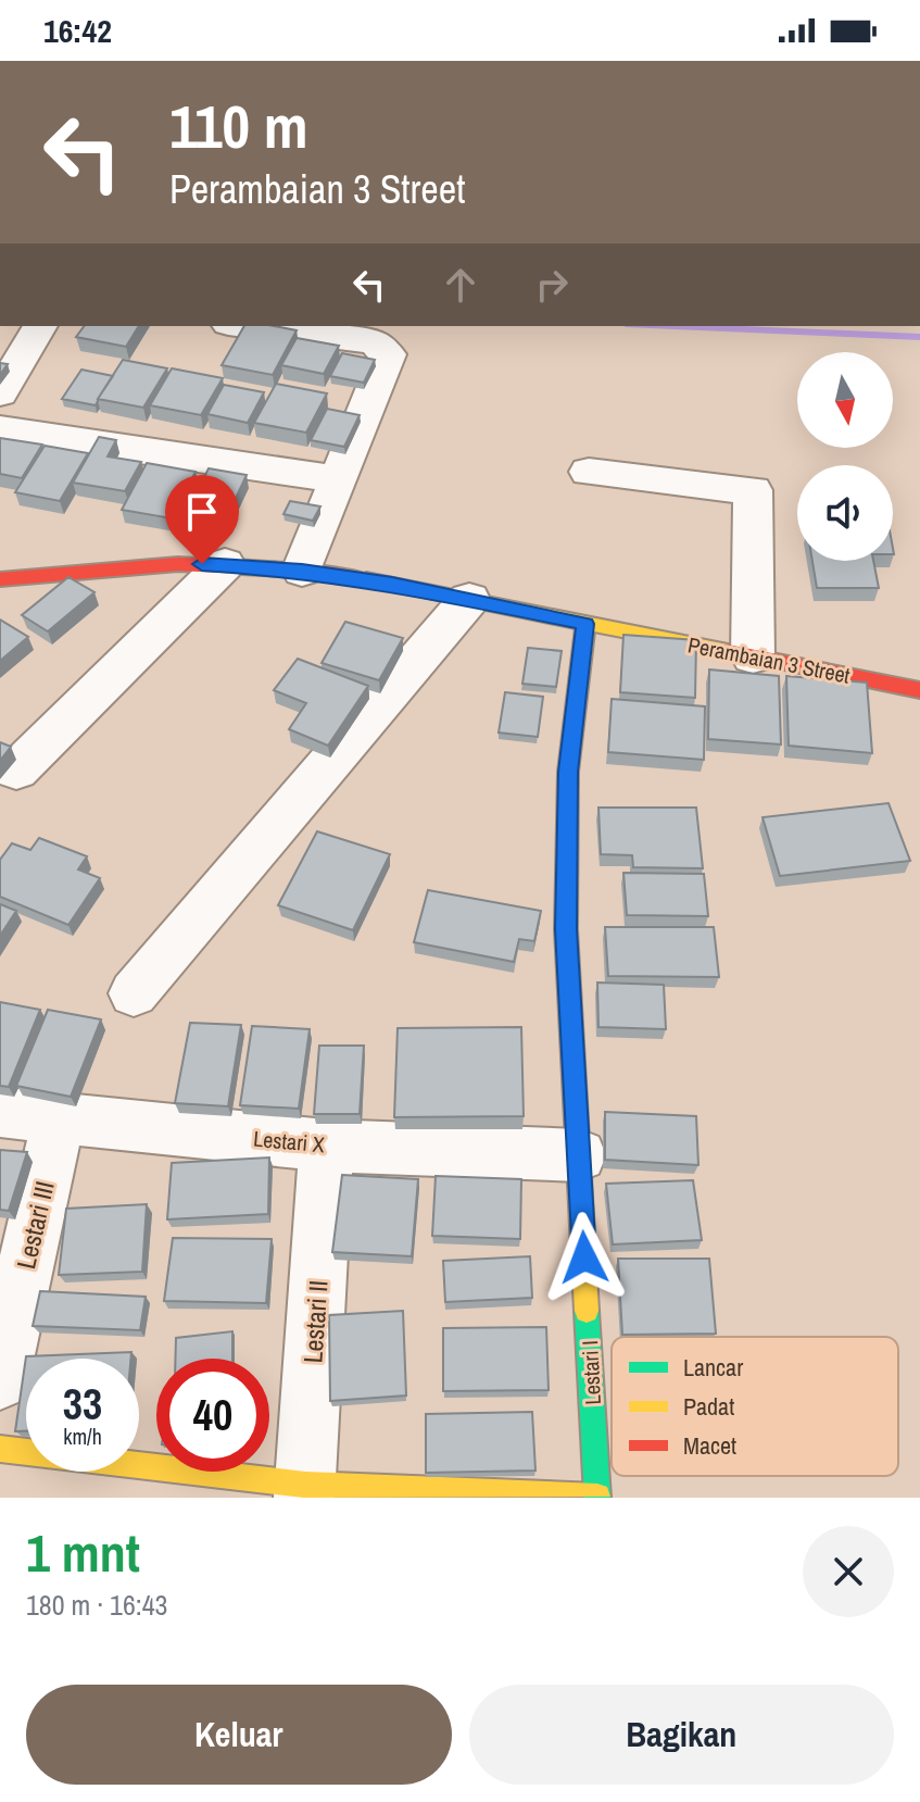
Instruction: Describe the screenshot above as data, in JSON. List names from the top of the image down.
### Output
{
  "streets": {
    "street": [
      "Perambaian 3 Street",
      "Lestari X",
      "Lestari III",
      "Lestari II",
      "Lestari I"
    ]
  },
  "crossings": [
    ["Perambaian 3 Street", "Lestari I"],
    ["Lestari X", "Lestari III"],
    ["Lestari X", "Lestari II"],
    ["Lestari X", "Lestari I"]
  ],
  "legend": ["Lancar", "Padat", "Macet"],
  "north": "bottom",
  "page": {
    "status": "16:42",
    "turn": ["110 m", "Perambaian 3 Street"],
    "speed": "33 km/h",
    "limit": "40",
    "heading": ["1 mnt", "180 m · 16:43"],
    "buttons": ["Keluar", "Bagikan"]
  }
}
